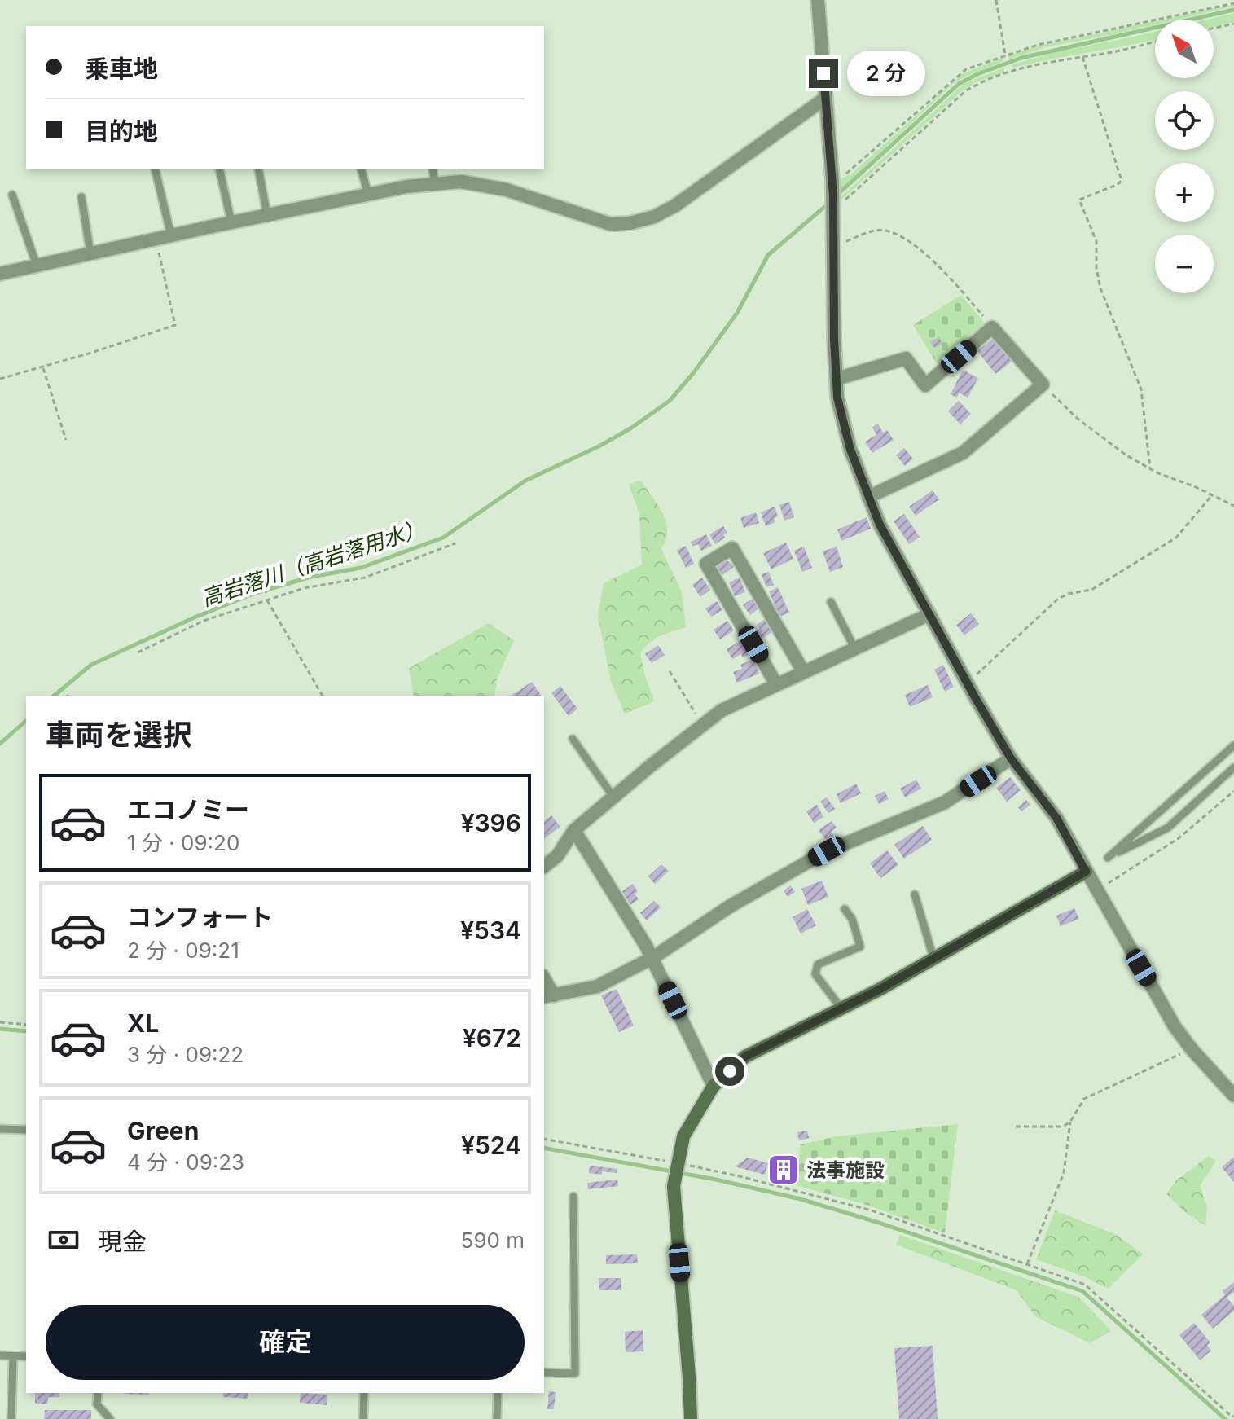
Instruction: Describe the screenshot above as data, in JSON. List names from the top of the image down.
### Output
{
  "water": ["高岩落川（高岩落用水）"],
  "places": {
    "building": ["法事施設"]
  },
  "north": "top left",
  "page": {
    "map_buttons": ["+", "−"],
    "banner": ["乗車地", "目的地"],
    "bubble": "2 分",
    "heading": "車両を選択",
    "list": [
      {
        "name": "エコノミー",
        "note": "1 分 · 09:20",
        "value": "¥396"
      },
      {
        "name": "コンフォート",
        "note": "2 分 · 09:21",
        "value": "¥534"
      },
      {
        "name": "XL",
        "note": "3 分 · 09:22",
        "value": "¥672"
      },
      {
        "name": "Green",
        "note": "4 分 · 09:23",
        "value": "¥524"
      }
    ],
    "pay": ["現金", "590 m"],
    "buttons": "確定"
  }
}
